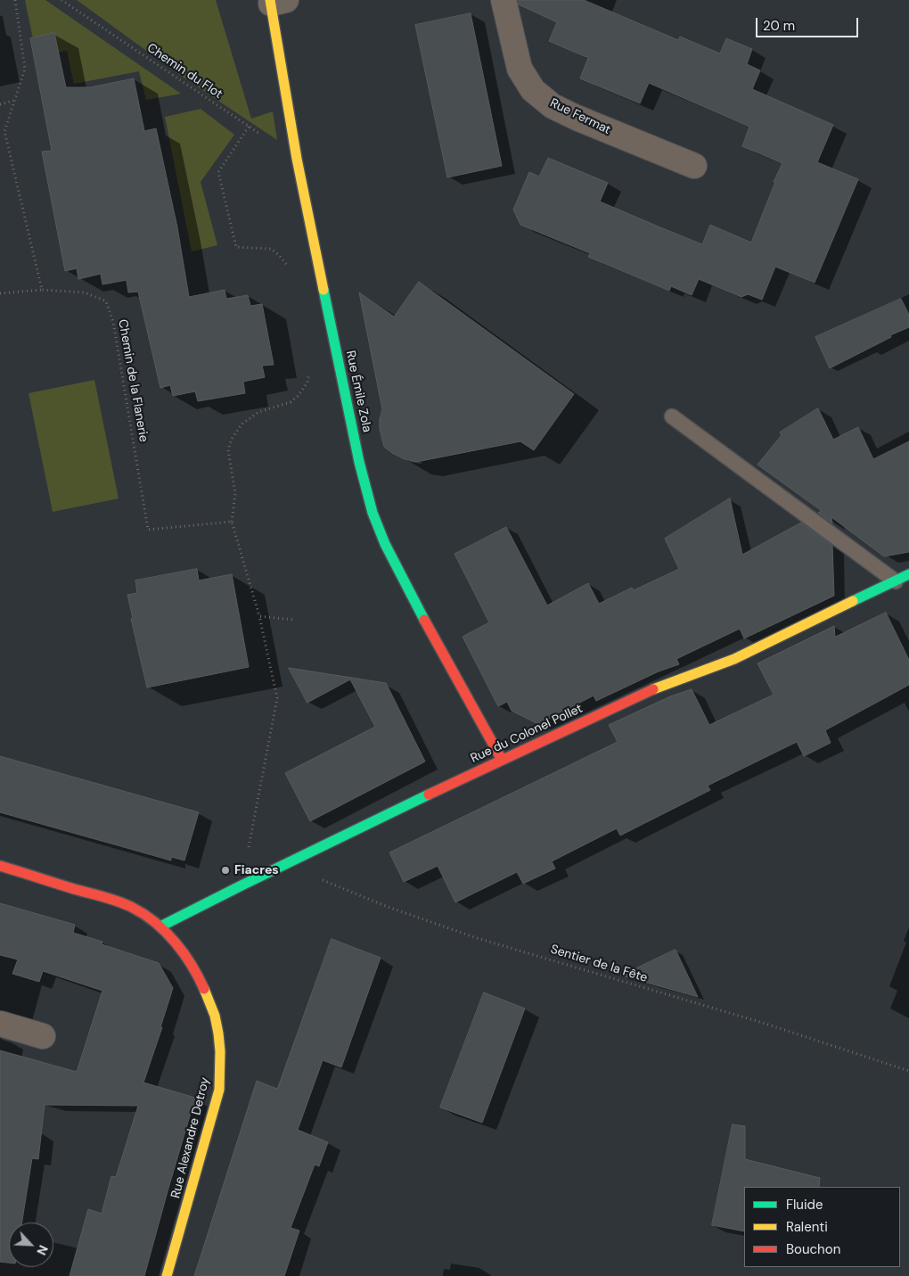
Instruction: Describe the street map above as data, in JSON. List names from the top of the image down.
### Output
{
  "streets": {
    "street": [
      "Rue Fermat",
      "Rue Émile Zola",
      "Rue du Colonel Pollet",
      "Rue Alexandre Detroy"
    ],
    "path": ["Chemin du Flot", "Chemin de la Flanerie", "Sentier de la Fête"]
  },
  "crossings": [
    ["Chemin du Flot", "Rue Émile Zola"],
    ["Rue Émile Zola", "Rue du Colonel Pollet"],
    ["Rue du Colonel Pollet", "Sentier de la Fête"],
    ["Rue du Colonel Pollet", "Rue Alexandre Detroy"]
  ],
  "places": ["Fiacres"],
  "legend": ["Fluide", "Ralenti", "Bouchon"],
  "scale_bar": "20 m",
  "north": "bottom right"
}
